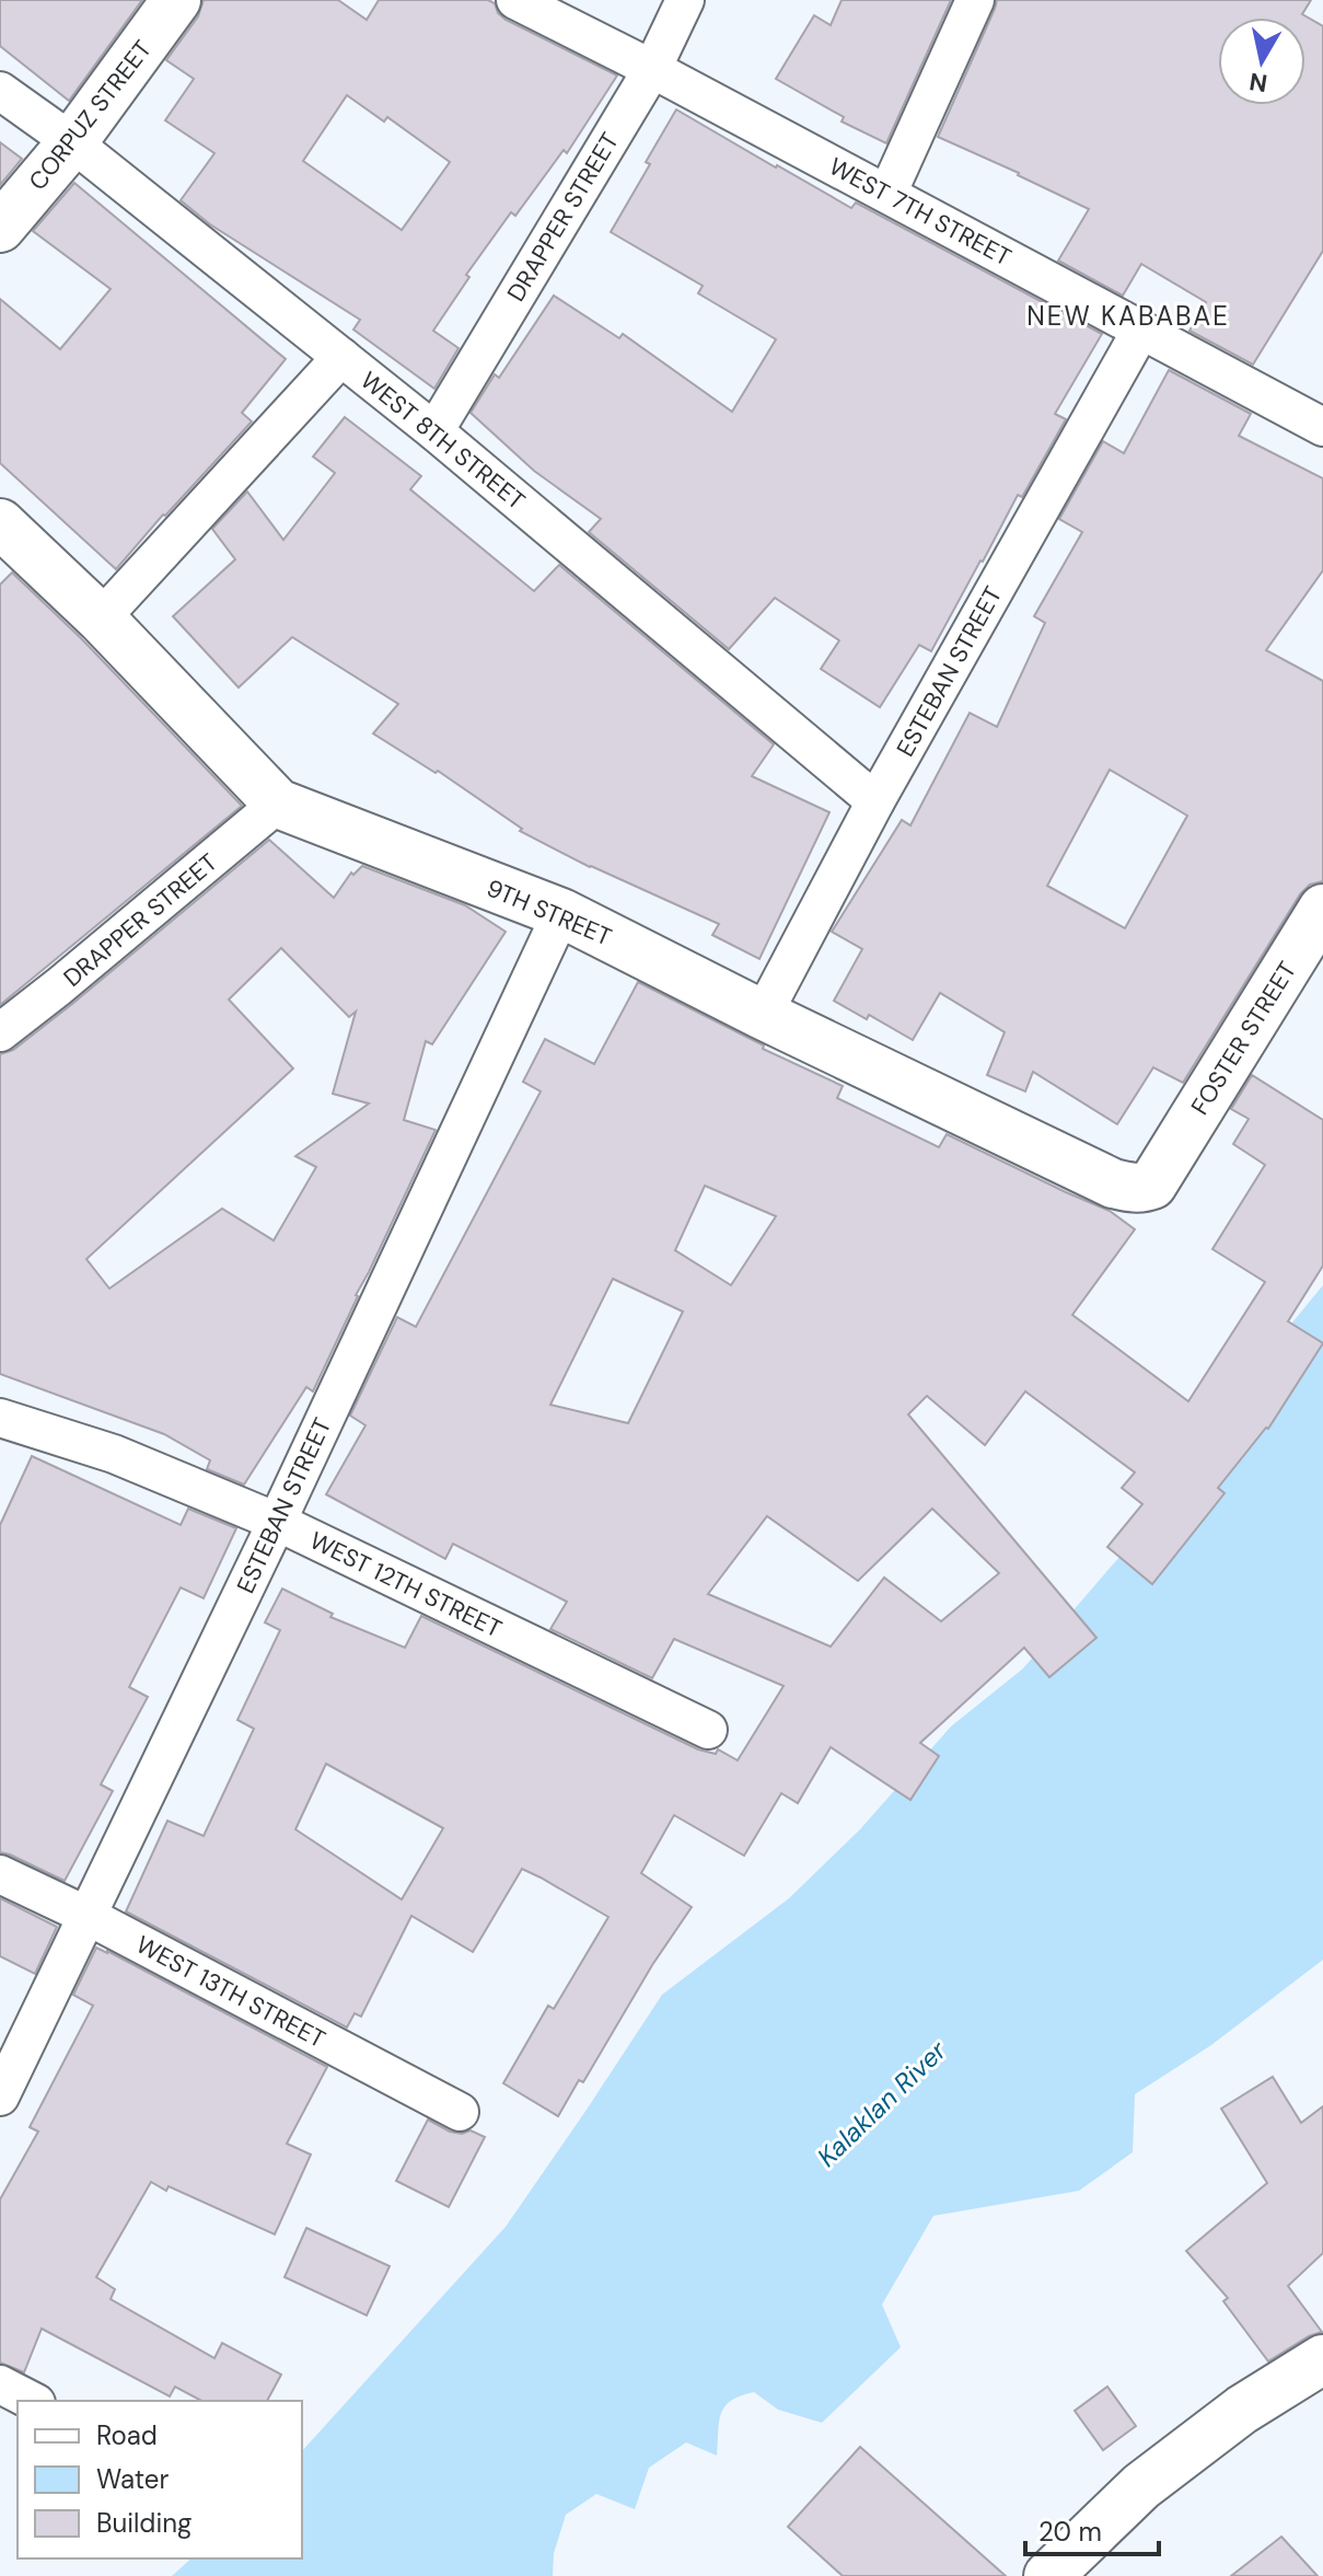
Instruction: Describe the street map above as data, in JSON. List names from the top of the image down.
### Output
{
  "streets": {
    "street": [
      "CORPUZ STREET",
      "WEST 7TH STREET",
      "DRAPPER STREET",
      "WEST 8TH STREET",
      "ESTEBAN STREET",
      "9TH STREET",
      "FOSTER STREET",
      "WEST 12TH STREET",
      "WEST 13TH STREET"
    ]
  },
  "crossings": [
    ["CORPUZ STREET", "WEST 8TH STREET"],
    ["WEST 7TH STREET", "DRAPPER STREET"],
    ["WEST 7TH STREET", "ESTEBAN STREET"],
    ["DRAPPER STREET", "WEST 8TH STREET"],
    ["DRAPPER STREET", "9TH STREET"],
    ["WEST 8TH STREET", "ESTEBAN STREET"],
    ["ESTEBAN STREET", "9TH STREET"],
    ["ESTEBAN STREET", "WEST 12TH STREET"],
    ["ESTEBAN STREET", "WEST 13TH STREET"],
    ["9TH STREET", "FOSTER STREET"]
  ],
  "districts": ["NEW KABABAE"],
  "water": ["Kalaklan River"],
  "legend": ["Road", "Water", "Building"],
  "scale_bar": "20 m",
  "north": "bottom"
}
